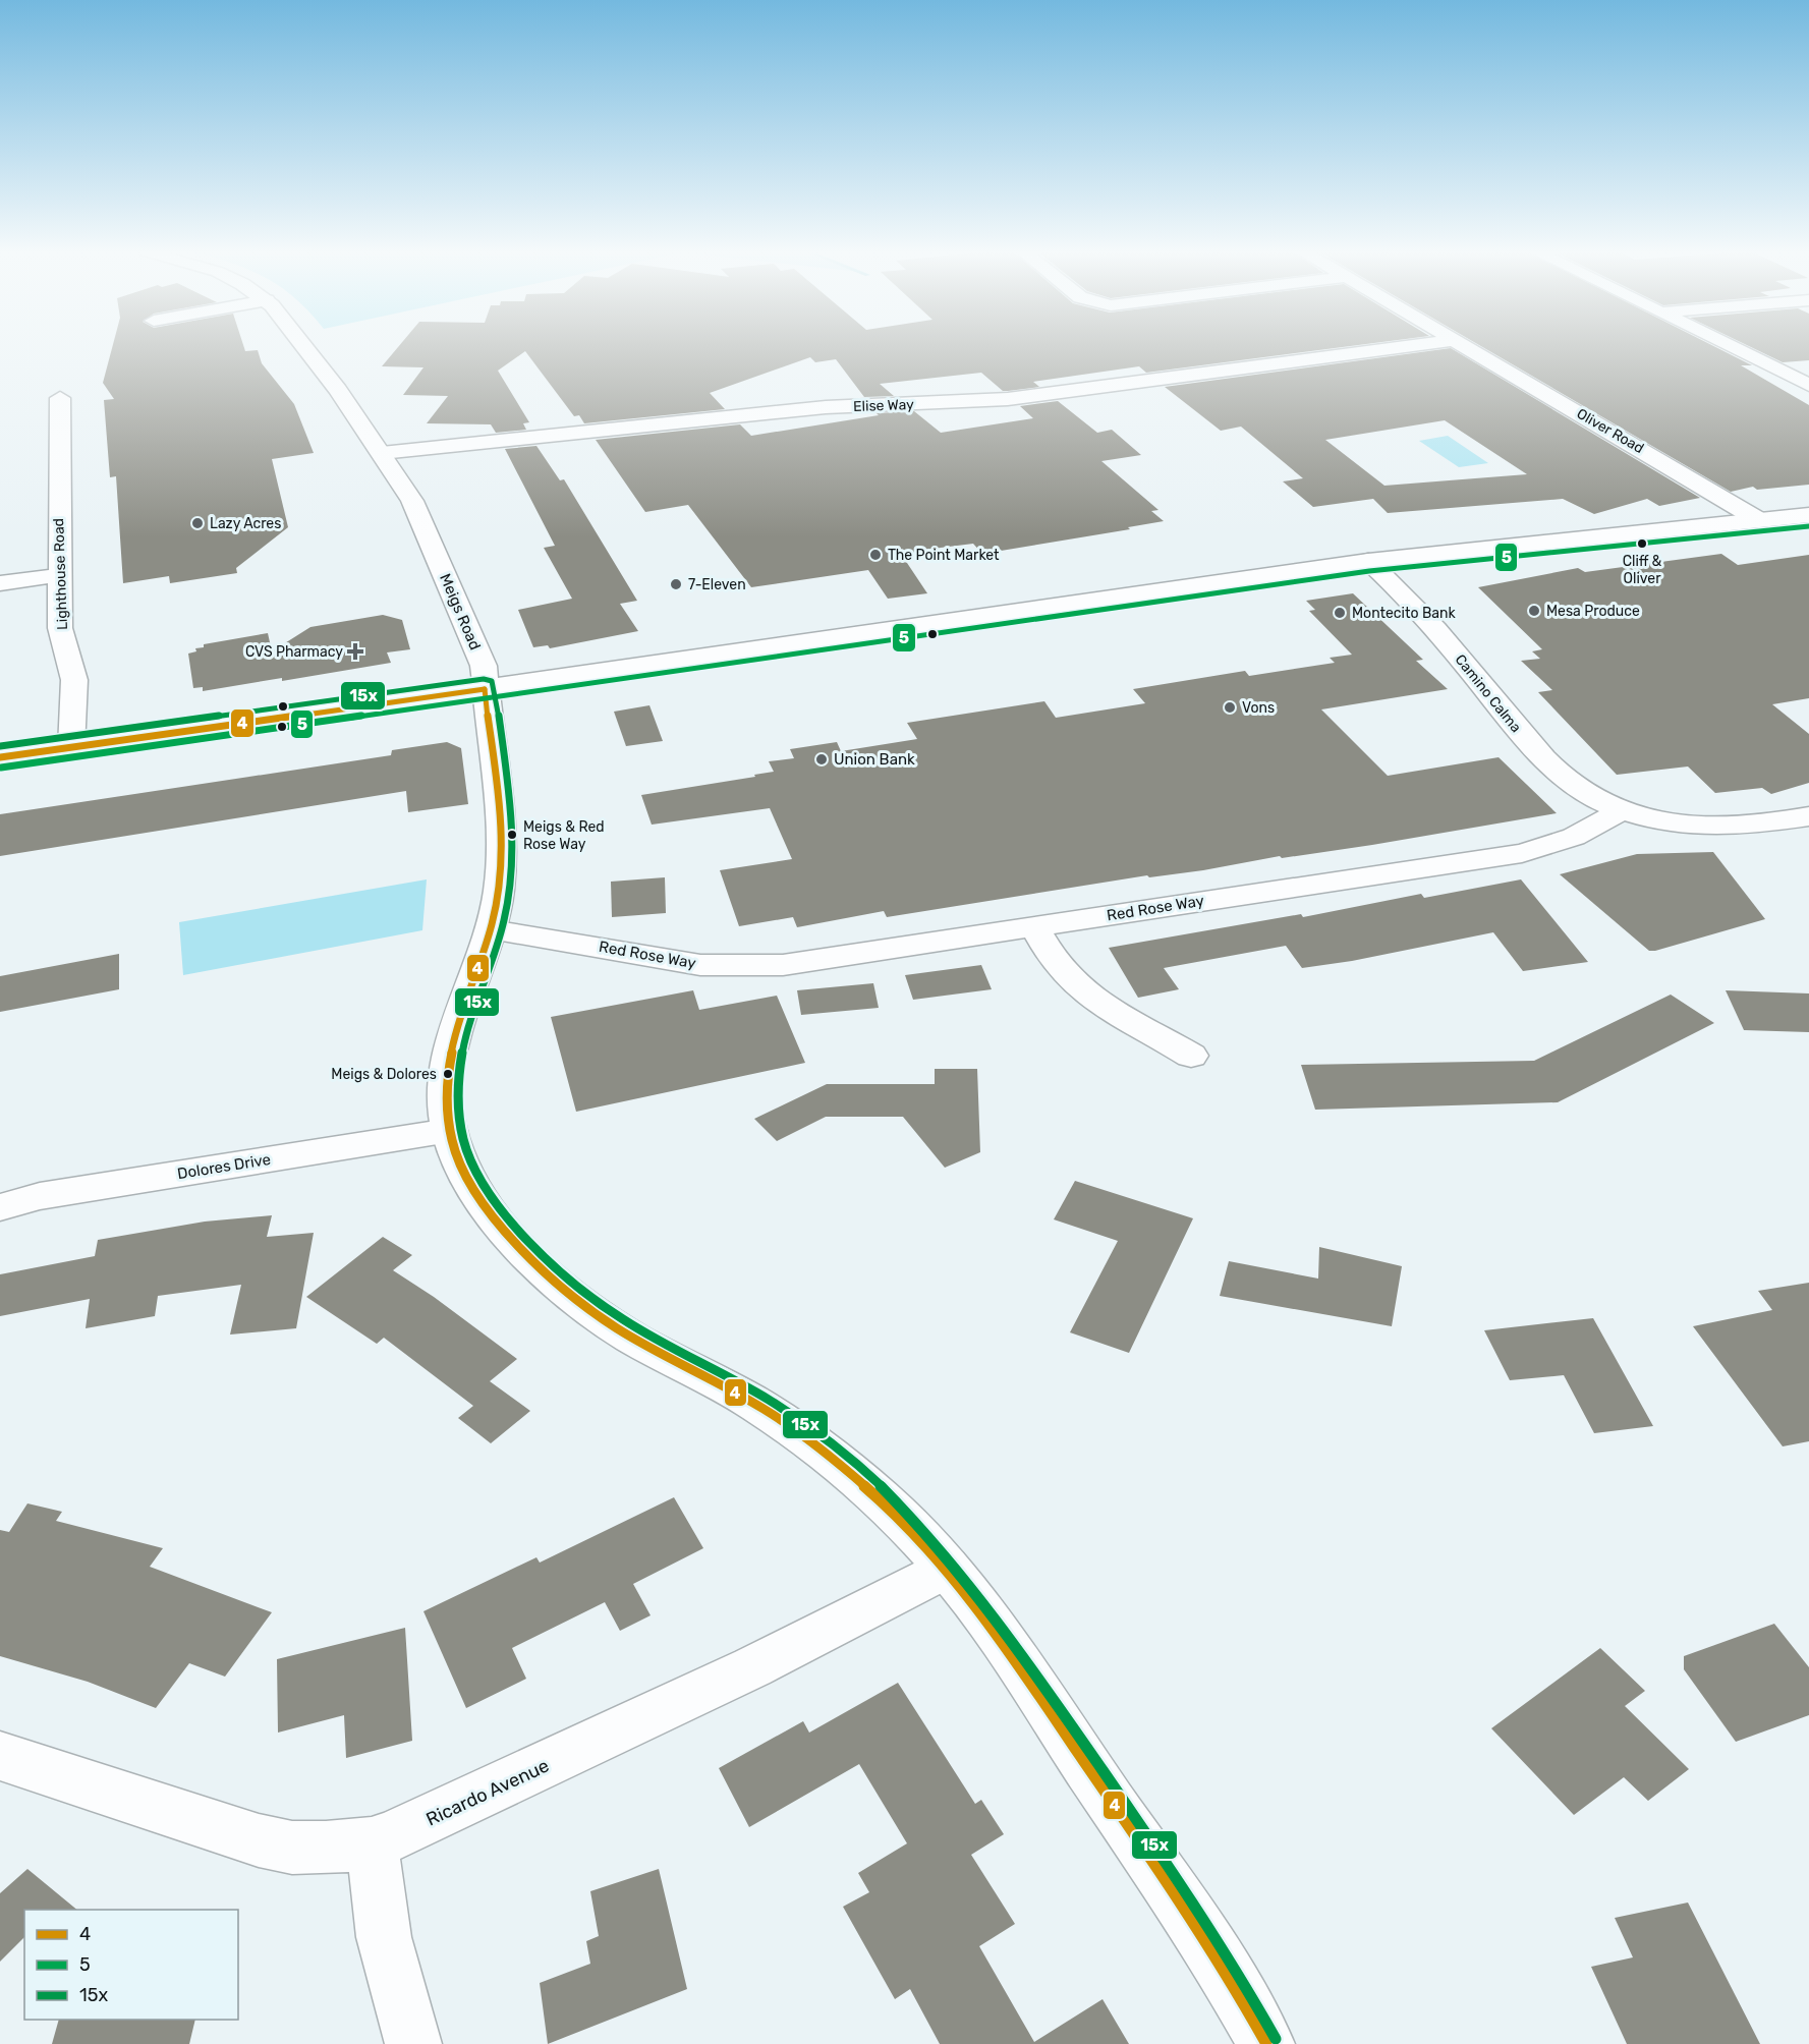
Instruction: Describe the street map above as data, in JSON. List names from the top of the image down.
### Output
{
  "streets": {
    "street": [
      "Elise Way",
      "Oliver Road",
      "Lighthouse Road",
      "Meigs Road",
      "Camino Calma",
      "Red Rose Way",
      "Dolores Drive",
      "Ricardo Avenue"
    ]
  },
  "crossings": [
    ["Elise Way", "Meigs Road"],
    ["Meigs Road", "Red Rose Way"],
    ["Meigs Road", "Dolores Drive"],
    ["Meigs Road", "Ricardo Avenue"],
    ["Camino Calma", "Red Rose Way"]
  ],
  "places": {
    "other": [
      "Lazy Acres",
      "Cliff & Oliver",
      "The Point Market",
      "7-Eleven",
      "Mesa Produce",
      "Montecito Bank",
      "Vons",
      "Union Bank",
      "Meigs & Red Rose Way",
      "Meigs & Dolores"
    ],
    "health": ["CVS Pharmacy"]
  },
  "lines": ["transit line 5", "transit line 15x", "transit line 4"],
  "legend": ["4", "5", "15x"]
}
